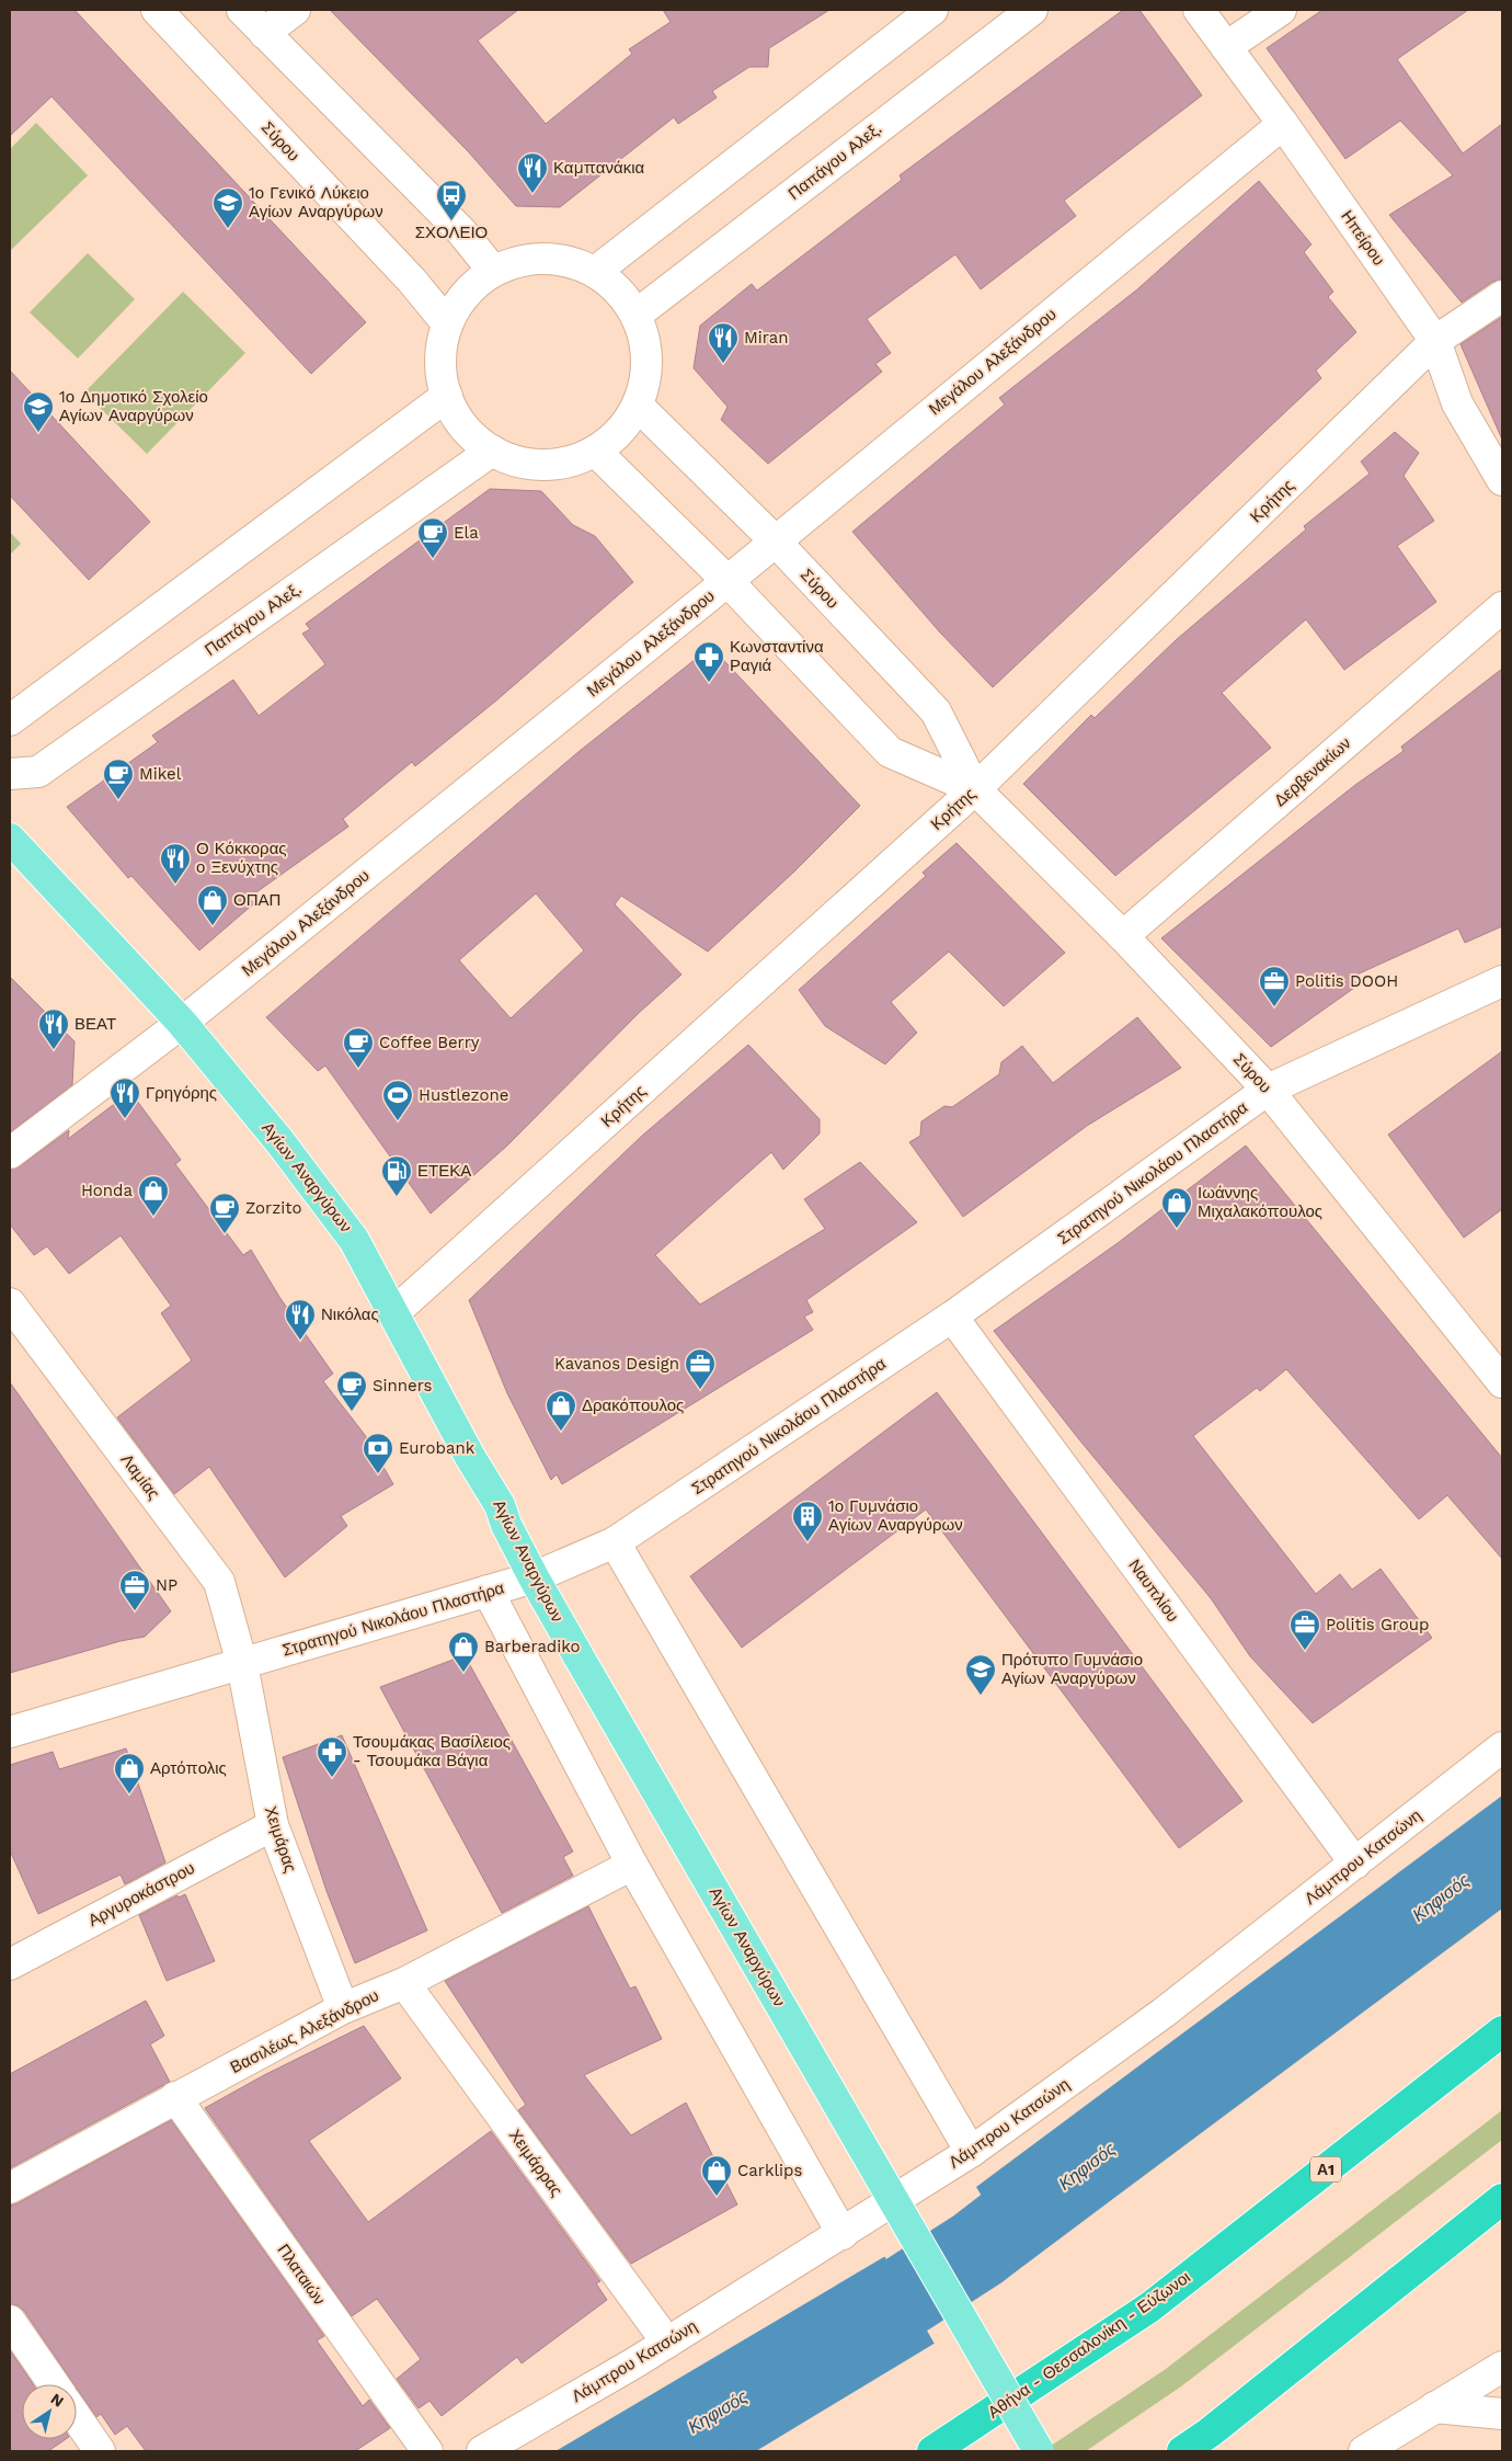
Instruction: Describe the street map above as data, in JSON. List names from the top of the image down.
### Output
{
  "streets": {
    "highway": ["Α1", "Αθήνα - Θεσσαλονίκη - Εύζωνοι"],
    "main road": ["Αγίων Αναργύρων"],
    "street": [
      "Σύρου",
      "Παπάγου Αλεξ.",
      "Ηπείρου",
      "Μεγάλου Αλεξάνδρου",
      "Κρήτης",
      "Δερβενακίων",
      "Στρατηγού Νικολάου Πλαστήρα",
      "Λαμίας",
      "Ναυπλίου",
      "Χειμάρας",
      "Λάμπρου Κατσώνη",
      "Αργυροκάστρου",
      "Βασιλέως Αλεξάνδρου",
      "Χειμάρρας",
      "Πλαταιών"
    ]
  },
  "crossings": [
    ["Σύρου", "Μεγάλου Αλεξάνδρου"],
    ["Σύρου", "Κρήτης"],
    ["Σύρου", "Δερβενακίων"],
    ["Σύρου", "Στρατηγού Νικολάου Πλαστήρα"],
    ["Ηπείρου", "Μεγάλου Αλεξάνδρου"],
    ["Ηπείρου", "Κρήτης"],
    ["Μεγάλου Αλεξάνδρου", "Αγίων Αναργύρων"],
    ["Κρήτης", "Αγίων Αναργύρων"],
    ["Στρατηγού Νικολάου Πλαστήρα", "Αγίων Αναργύρων"],
    ["Στρατηγού Νικολάου Πλαστήρα", "Λαμίας"],
    ["Στρατηγού Νικολάου Πλαστήρα", "Ναυπλίου"],
    ["Στρατηγού Νικολάου Πλαστήρα", "Χειμάρας"],
    ["Λαμίας", "Χειμάρας"],
    ["Ναυπλίου", "Λάμπρου Κατσώνη"],
    ["Χειμάρας", "Αργυροκάστρου"],
    ["Χειμάρας", "Βασιλέως Αλεξάνδρου"],
    ["Λάμπρου Κατσώνη", "Χειμάρρας"],
    ["Βασιλέως Αλεξάνδρου", "Χειμάρρας"],
    ["Βασιλέως Αλεξάνδρου", "Πλαταιών"]
  ],
  "water": ["Κηφισός"],
  "places": {
    "restaurant": [
      "Καμπανάκια",
      "Miran",
      "Ο Κόκκορας ο Ξενύχτης",
      "ΒΕΑΤ",
      "Γρηγόρης",
      "Νικόλας"
    ],
    "bus stop": ["ΣΧΟΛΕΙΟ"],
    "school or university": ["1ο Γενικό Λύκειο Αγίων Αναργύρων", "1ο Δημοτικό Σχολείο Αγίων Αναργύρων", "Πρότυπο Γυμνάσιο Αγίων Αναργύρων"],
    "cafe": [
      "Ela",
      "Mikel",
      "Coffee Berry",
      "Zorzito",
      "Sinners"
    ],
    "pharmacy": ["Κωνσταντίνα Ραγιά", "Τσουμάκας Βασίλειος - Τσουμάκα Βάγια"],
    "shop": [
      "ΟΠΑΠ",
      "Honda",
      "Ιωάννης Μιχαλακόπουλος",
      "Δρακόπουλος",
      "Barberadiko",
      "Αρτόπολις",
      "Carklips"
    ],
    "office": [
      "Politis DOOH",
      "Kavanos Design",
      "NP",
      "Politis Group"
    ],
    "sports": ["Hustlezone"],
    "fuel station": ["ΕΤΕΚΑ"],
    "bank": ["Eurobank"],
    "building": ["1ο Γυμνάσιο Αγίων Αναργύρων"]
  },
  "north": "top right"
}
